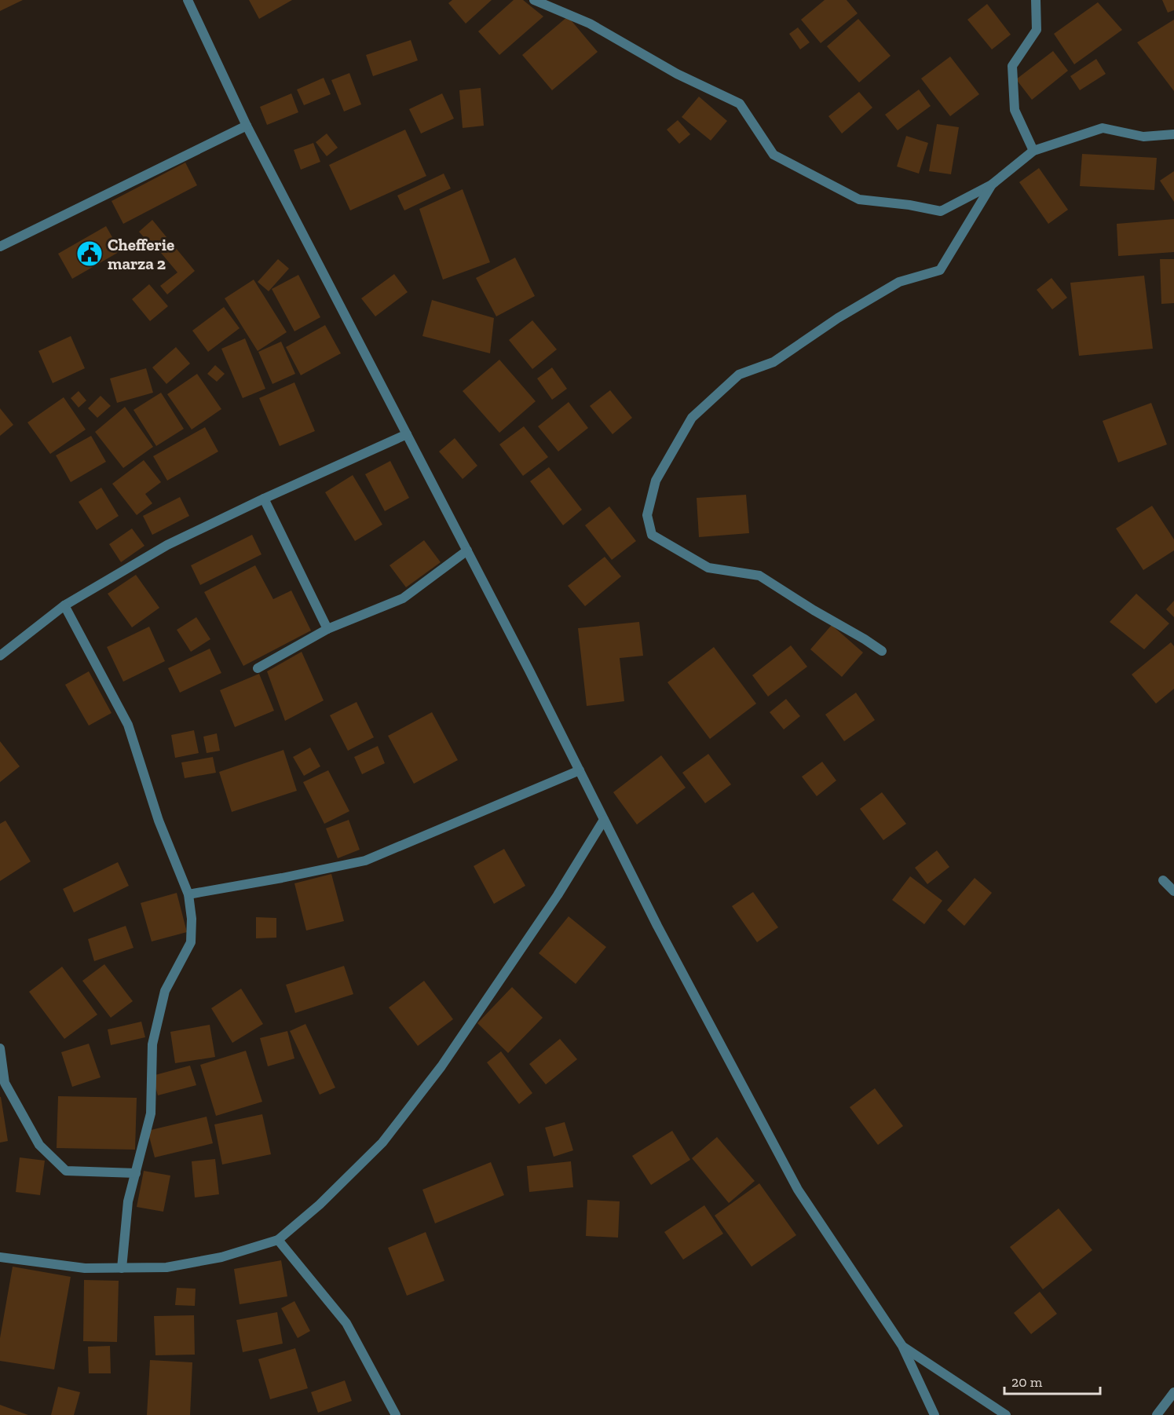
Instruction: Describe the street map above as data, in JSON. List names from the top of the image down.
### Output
{
  "places": {
    "public building": ["Chefferie marza 2"]
  },
  "scale_bar": "20 m"
}
